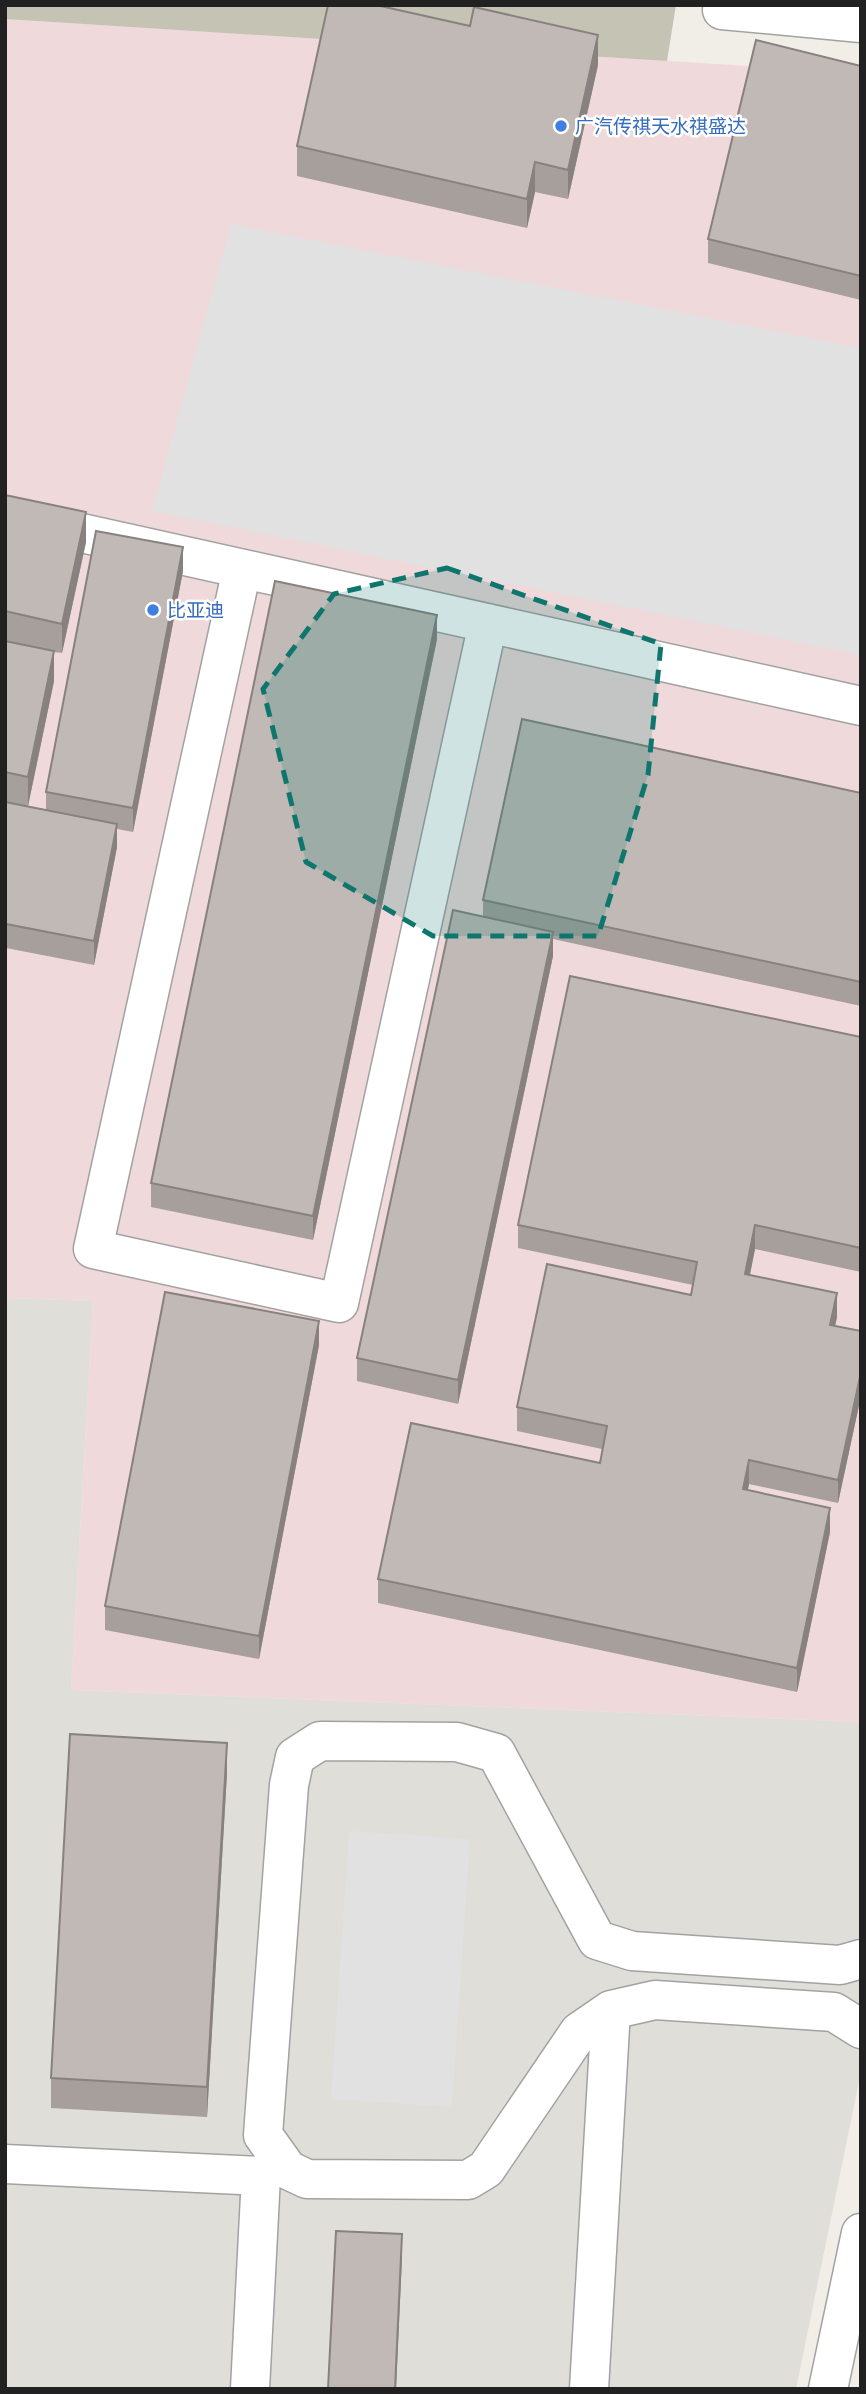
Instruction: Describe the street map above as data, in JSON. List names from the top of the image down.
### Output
{
  "places": ["广汽传祺天水祺盛达", "比亚迪"]
}
